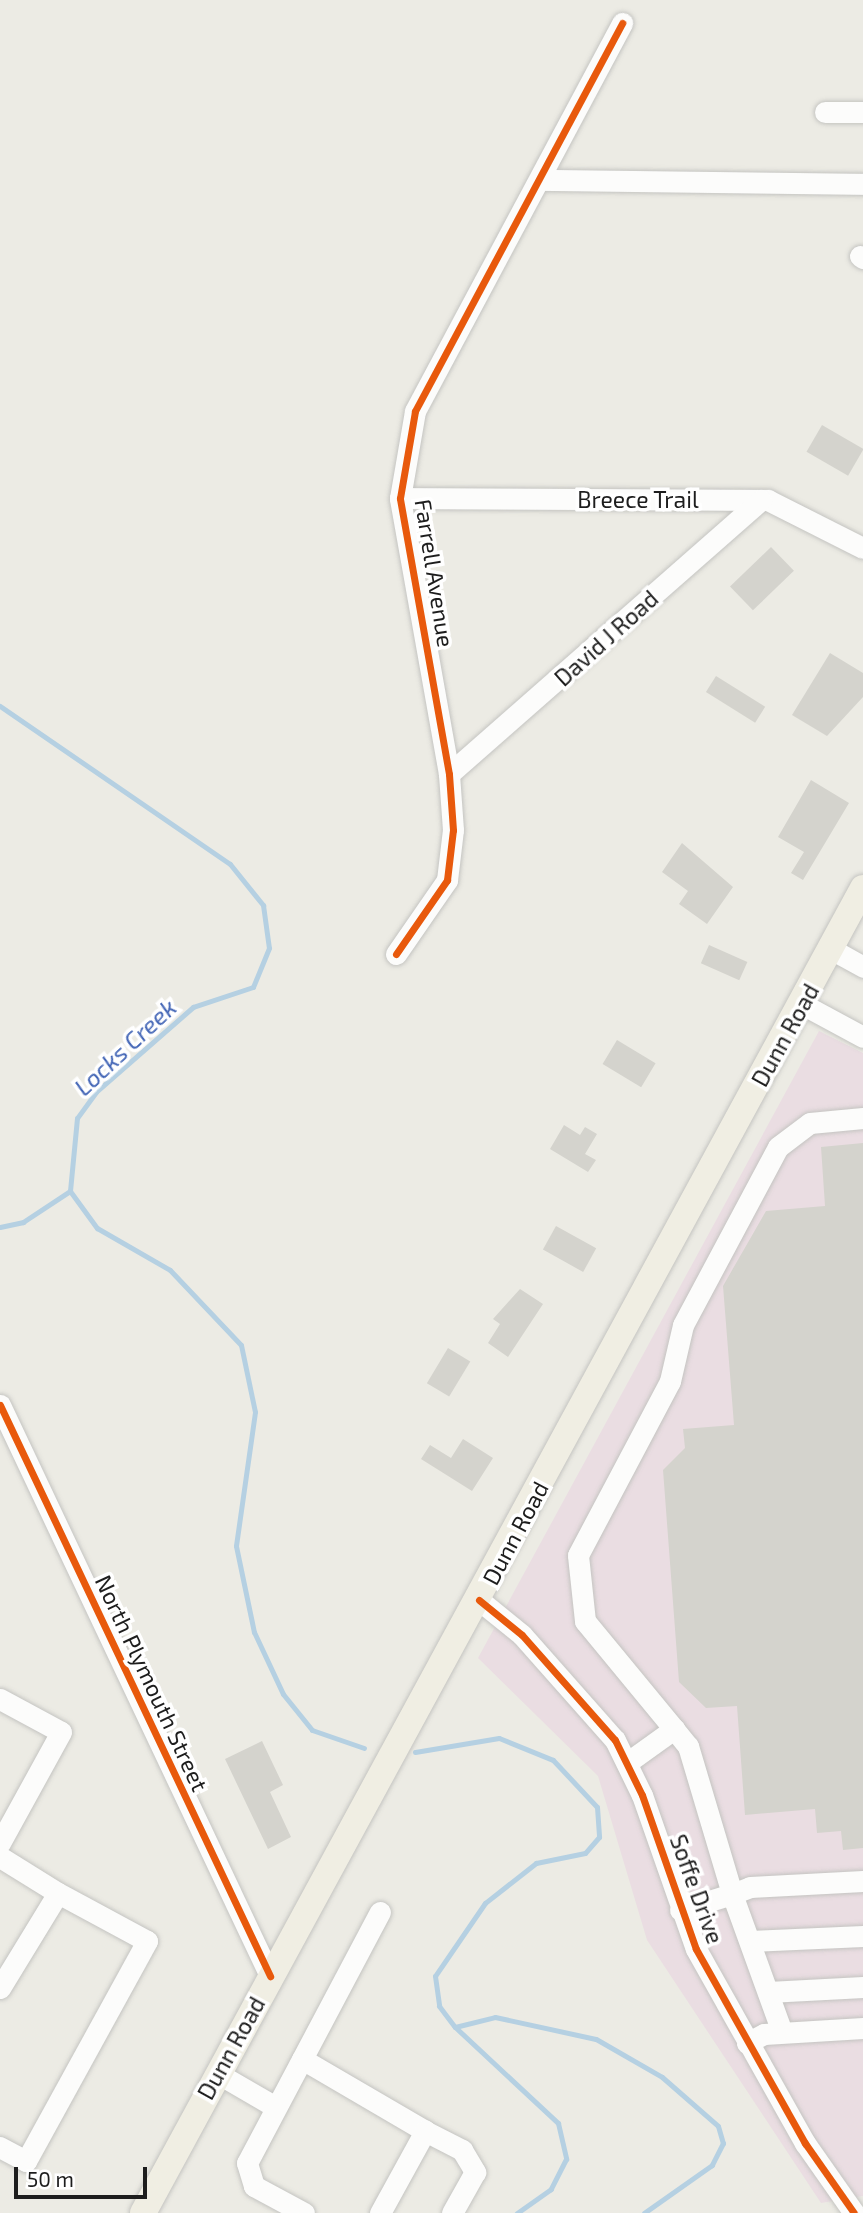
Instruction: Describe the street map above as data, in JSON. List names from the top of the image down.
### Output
{
  "streets": {
    "main road": ["Dunn Road"],
    "street": [
      "Breece Trail",
      "Farrell Avenue",
      "David J Road",
      "North Plymouth Street",
      "Soffe Drive"
    ]
  },
  "crossings": [
    ["Breece Trail", "Farrell Avenue"],
    ["Breece Trail", "David J Road"],
    ["Farrell Avenue", "David J Road"],
    ["Dunn Road", "North Plymouth Street"],
    ["Dunn Road", "Soffe Drive"]
  ],
  "water": ["Locks Creek"],
  "scale_bar": "50 m"
}
